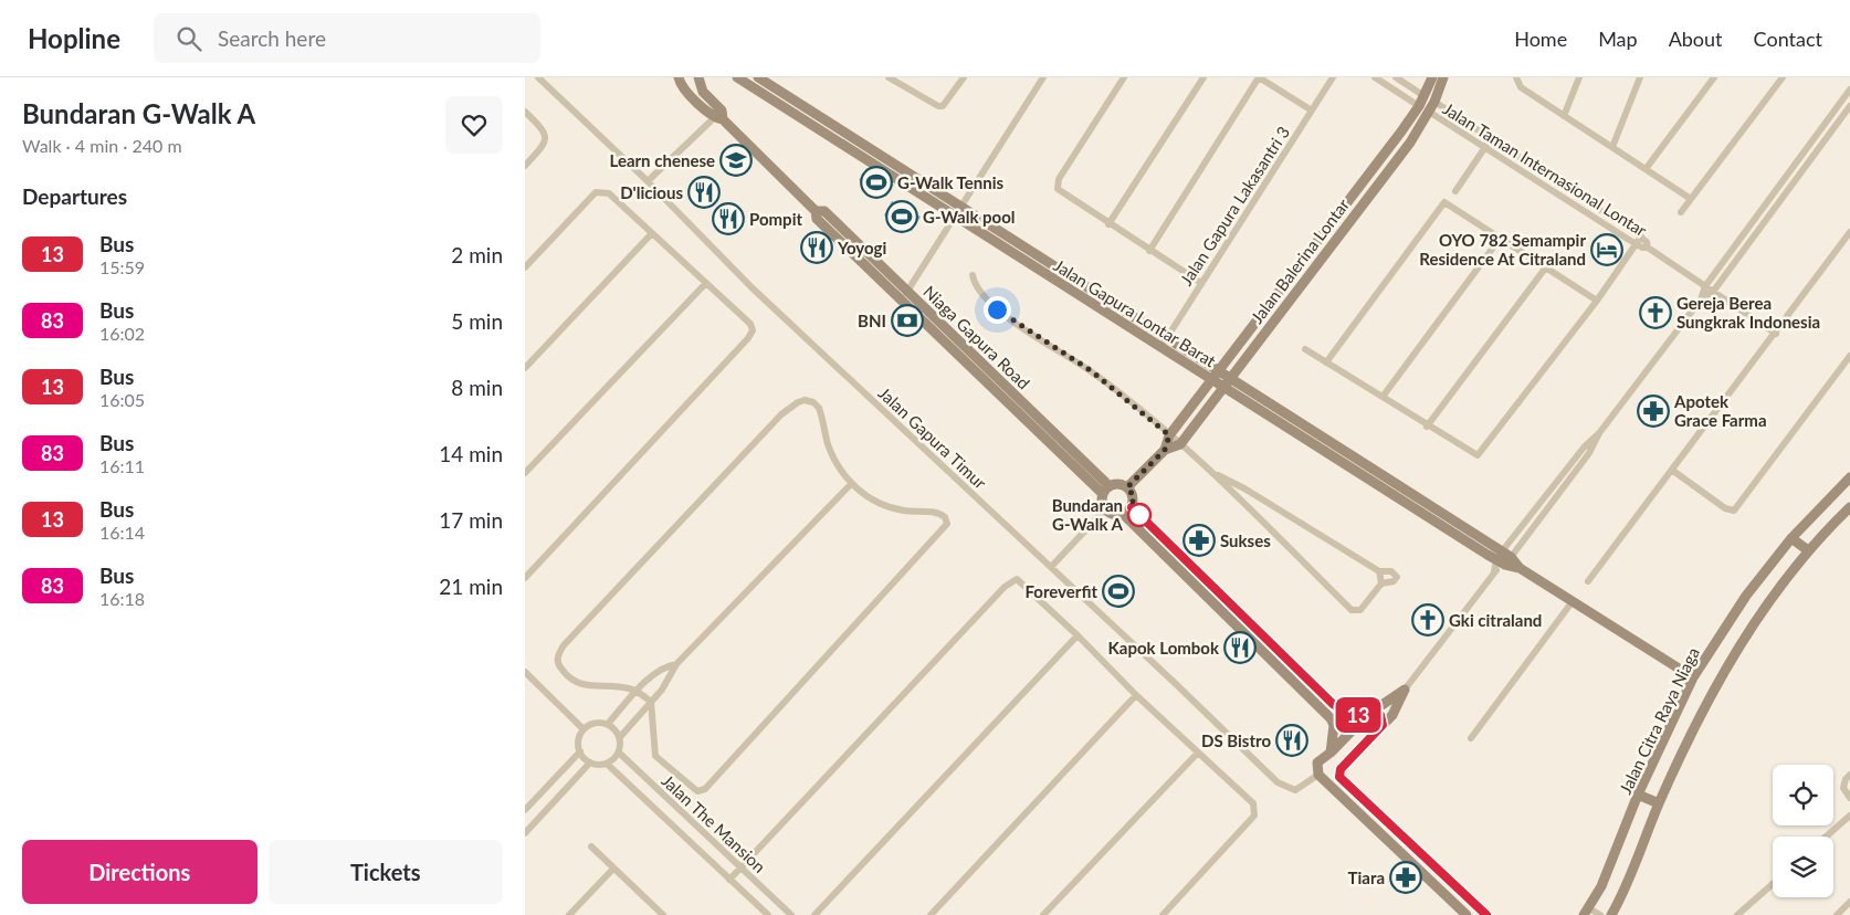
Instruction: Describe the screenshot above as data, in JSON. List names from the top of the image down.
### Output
{
  "streets": {
    "street": [
      "Jalan Taman Internasional Lontar",
      "Jalan Gapura Lakasantri 3",
      "Jalan Balerina Lontar",
      "Jalan Gapura Lontar Barat",
      "Niaga Gapura Road",
      "Jalan Gapura Timur",
      "Jalan Citra Raya Niaga",
      "Jalan The Mansion"
    ]
  },
  "crossings": [
    ["Jalan Taman Internasional Lontar", "Jalan Balerina Lontar"],
    ["Jalan Gapura Lakasantri 3", "Jalan Gapura Lontar Barat"],
    ["Jalan Balerina Lontar", "Jalan Gapura Lontar Barat"],
    ["Jalan Balerina Lontar", "Niaga Gapura Road"],
    ["Jalan Gapura Lontar Barat", "Jalan Citra Raya Niaga"]
  ],
  "places": {
    "school or university": ["Learn chenese"],
    "sports": ["G-Walk Tennis", "G-Walk pool", "Foreverfit"],
    "restaurant": [
      "D'licious",
      "Pompit",
      "Yoyogi",
      "Kapok Lombok",
      "DS Bistro"
    ],
    "hotel": ["OYO 782 Semampir Residence At Citraland"],
    "church": ["Gereja Berea Sungkrak Indonesia", "Gki citraland"],
    "bank": ["BNI"],
    "pharmacy": ["Apotek Grace Farma", "Sukses", "Tiara"],
    "other": ["Bundaran G-Walk A"]
  },
  "lines": ["bus line 13"],
  "page": {
    "header": "Hopline",
    "search": "Search here",
    "nav": [
      "Home",
      "Map",
      "About",
      "Contact"
    ],
    "heading": [
      ["Bundaran G-Walk A", "Walk · 4 min · 240 m"],
      "Departures"
    ],
    "on_map": "13",
    "list": [
      {
        "mark": "13",
        "name": "Bus",
        "note": "15:59",
        "value": "2 min"
      },
      {
        "mark": "83",
        "name": "Bus",
        "note": "16:02",
        "value": "5 min"
      },
      {
        "mark": "13",
        "name": "Bus",
        "note": "16:05",
        "value": "8 min"
      },
      {
        "mark": "83",
        "name": "Bus",
        "note": "16:11",
        "value": "14 min"
      },
      {
        "mark": "13",
        "name": "Bus",
        "note": "16:14",
        "value": "17 min"
      },
      {
        "mark": "83",
        "name": "Bus",
        "note": "16:18",
        "value": "21 min"
      }
    ],
    "buttons": ["Directions", "Tickets"]
  }
}
